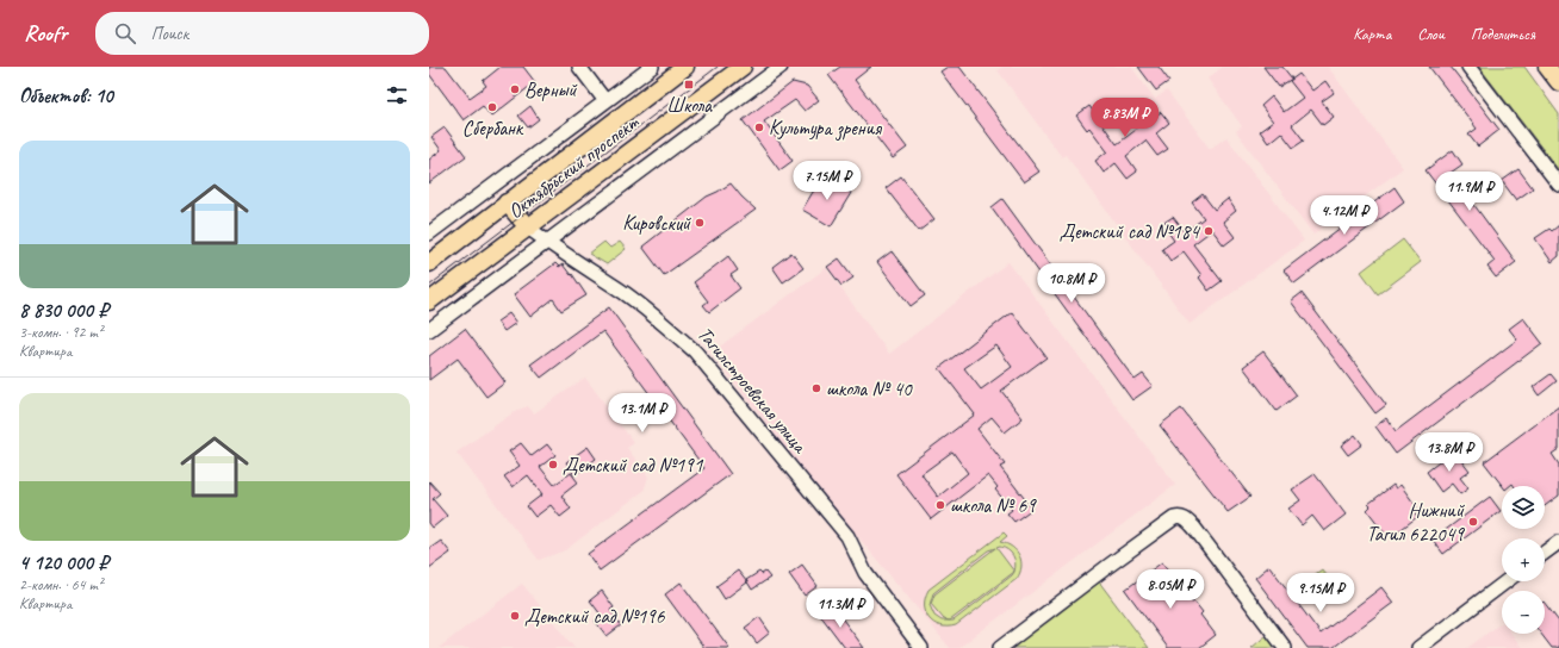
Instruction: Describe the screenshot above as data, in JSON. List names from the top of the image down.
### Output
{
  "streets": {
    "main road": ["Октябрьский проспект", "Тагилстроевская улица"]
  },
  "crossings": [
    ["Октябрьский проспект", "Тагилстроевская улица"]
  ],
  "places": {
    "transit": ["Школа"],
    "other": [
      "Верный",
      "Сбербанк",
      "Культура зрения",
      "Кировский",
      "Детский сад №184",
      "школа № 40",
      "Детский сад №191",
      "школа № 69",
      "Нижний Тагил 622049",
      "Детский сад №196"
    ]
  },
  "page": {
    "header": "Roofr",
    "search": "Поиск",
    "nav": ["Карта", "Слои", "Поделиться"],
    "heading": "Объектов: 10",
    "price": [
      "8.83M ₽",
      "7.15M ₽",
      "11.9M ₽",
      "4.12M ₽",
      "10.8M ₽",
      "13.1M ₽",
      "13.8M ₽",
      "8.05M ₽",
      "9.15M ₽",
      "11.3M ₽"
    ],
    "list": [
      {
        "name": "8 830 000 ₽",
        "note": "3-комн. · 92 m² · Квартира"
      },
      {
        "name": "4 120 000 ₽",
        "note": "2-комн. · 64 m² · Квартира"
      }
    ],
    "map_buttons": ["+", "−"]
  }
}
